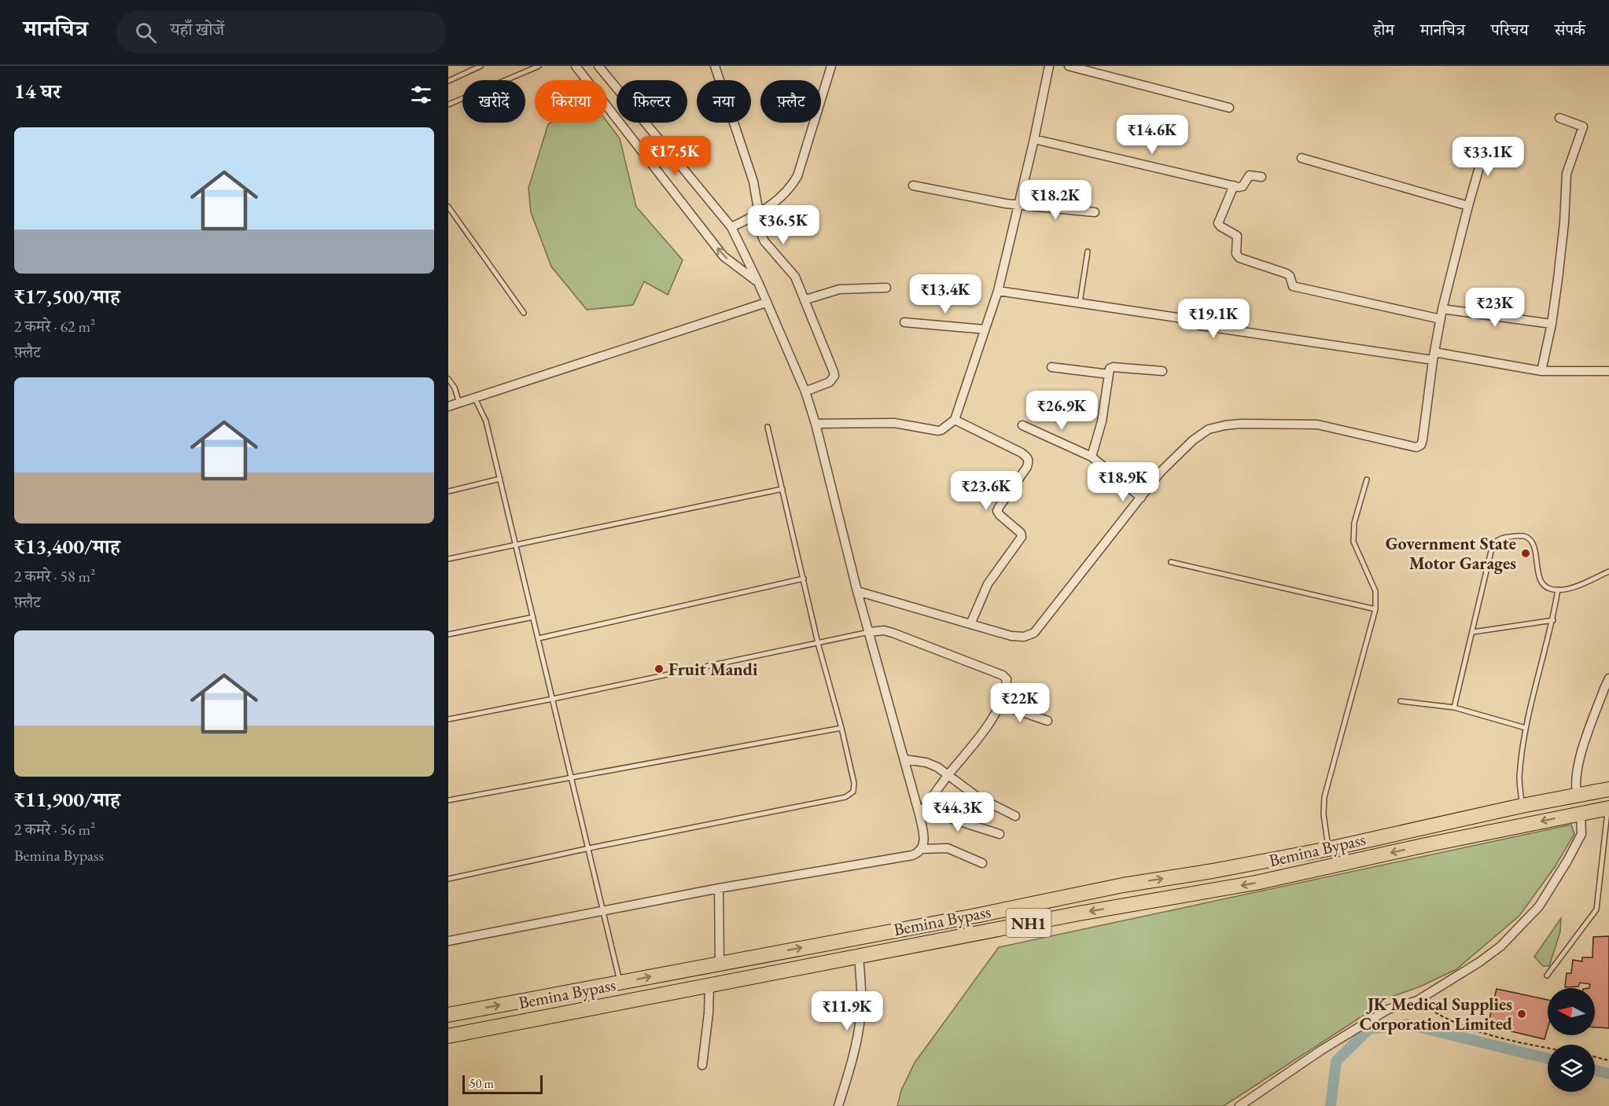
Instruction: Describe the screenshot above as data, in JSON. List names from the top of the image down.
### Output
{
  "streets": {
    "highway": ["Bemina Bypass", "NH1"]
  },
  "places": ["Government State Motor Garages", "Fruit Mandi", "JK Medical Supplies Corporation Limited"],
  "scale_bar": "50 m",
  "north": "left",
  "page": {
    "header": "मानचित्र",
    "search": "यहाँ खोजें",
    "nav": [
      "होम",
      "मानचित्र",
      "परिचय",
      "संपर्क"
    ],
    "heading": "14 घर",
    "chip": [
      "खरीदें",
      "किराया",
      "फ़िल्टर",
      "नया",
      "फ़्लैट"
    ],
    "price": [
      "₹14.6K",
      "₹17.5K",
      "₹33.1K",
      "₹18.2K",
      "₹36.5K",
      "₹13.4K",
      "₹23K",
      "₹19.1K",
      "₹26.9K",
      "₹18.9K",
      "₹23.6K",
      "₹22K",
      "₹44.3K",
      "₹11.9K"
    ],
    "list": [
      {
        "name": "₹17,500/माह",
        "note": "2 कमरे · 62 m² · फ़्लैट"
      },
      {
        "name": "₹13,400/माह",
        "note": "2 कमरे · 58 m² · फ़्लैट"
      },
      {
        "name": "₹11,900/माह",
        "note": "2 कमरे · 56 m² · Bemina Bypass"
      }
    ],
    "scale": "50 m"
  }
}
